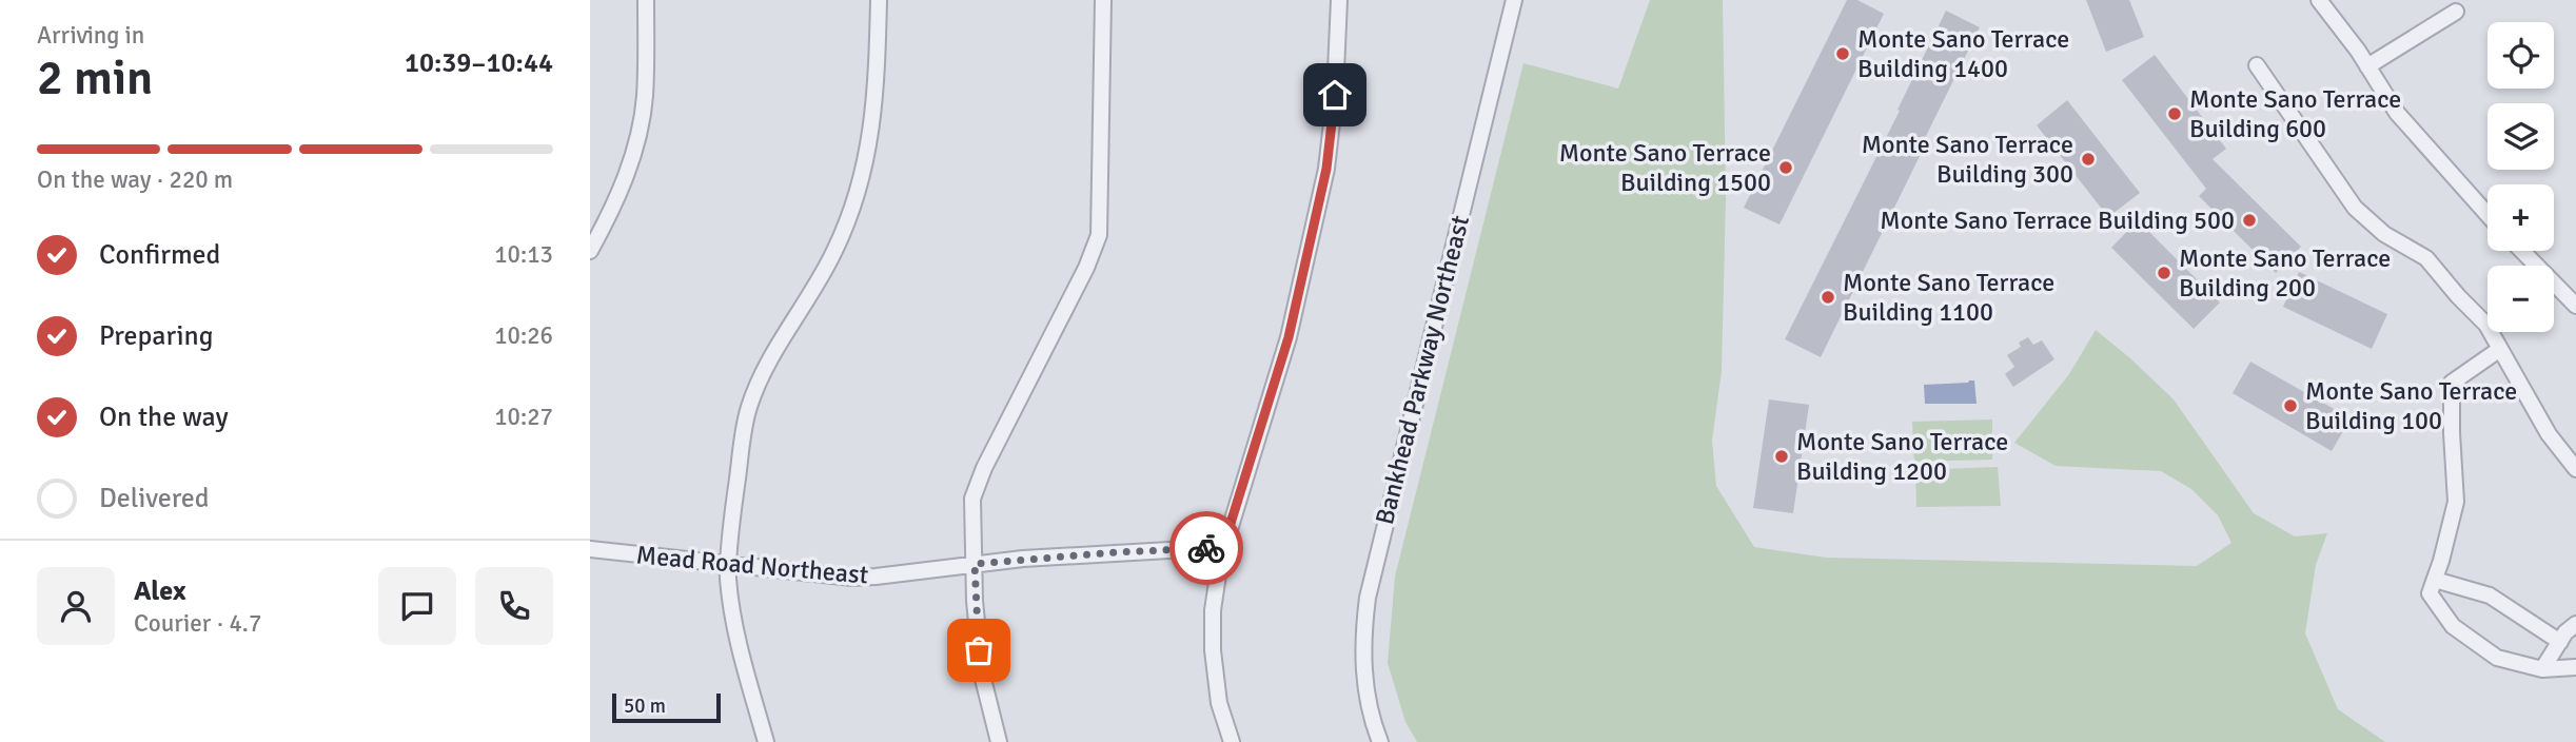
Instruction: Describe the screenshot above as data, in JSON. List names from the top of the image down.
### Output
{
  "streets": {
    "street": ["Bankhead Parkway Northeast", "Mead Road Northeast"]
  },
  "places": [
    "Monte Sano Terrace Building 1400",
    "Monte Sano Terrace Building 600",
    "Monte Sano Terrace Building 300",
    "Monte Sano Terrace Building 1500",
    "Monte Sano Terrace Building 500",
    "Monte Sano Terrace Building 200",
    "Monte Sano Terrace Building 1100",
    "Monte Sano Terrace Building 100",
    "Monte Sano Terrace Building 1200"
  ],
  "scale_bar": "50 m",
  "page": {
    "heading": ["2 min", "Arriving in", "10:39–10:44"],
    "panel": ["Alex", "Courier · 4.7"],
    "map_buttons": ["+", "−"],
    "bar": "On the way · 220 m",
    "list": [
      ["Confirmed", "10:13"],
      ["Preparing", "10:26"],
      ["On the way", "10:27"],
      "Delivered"
    ],
    "scale": "50 m"
  }
}
